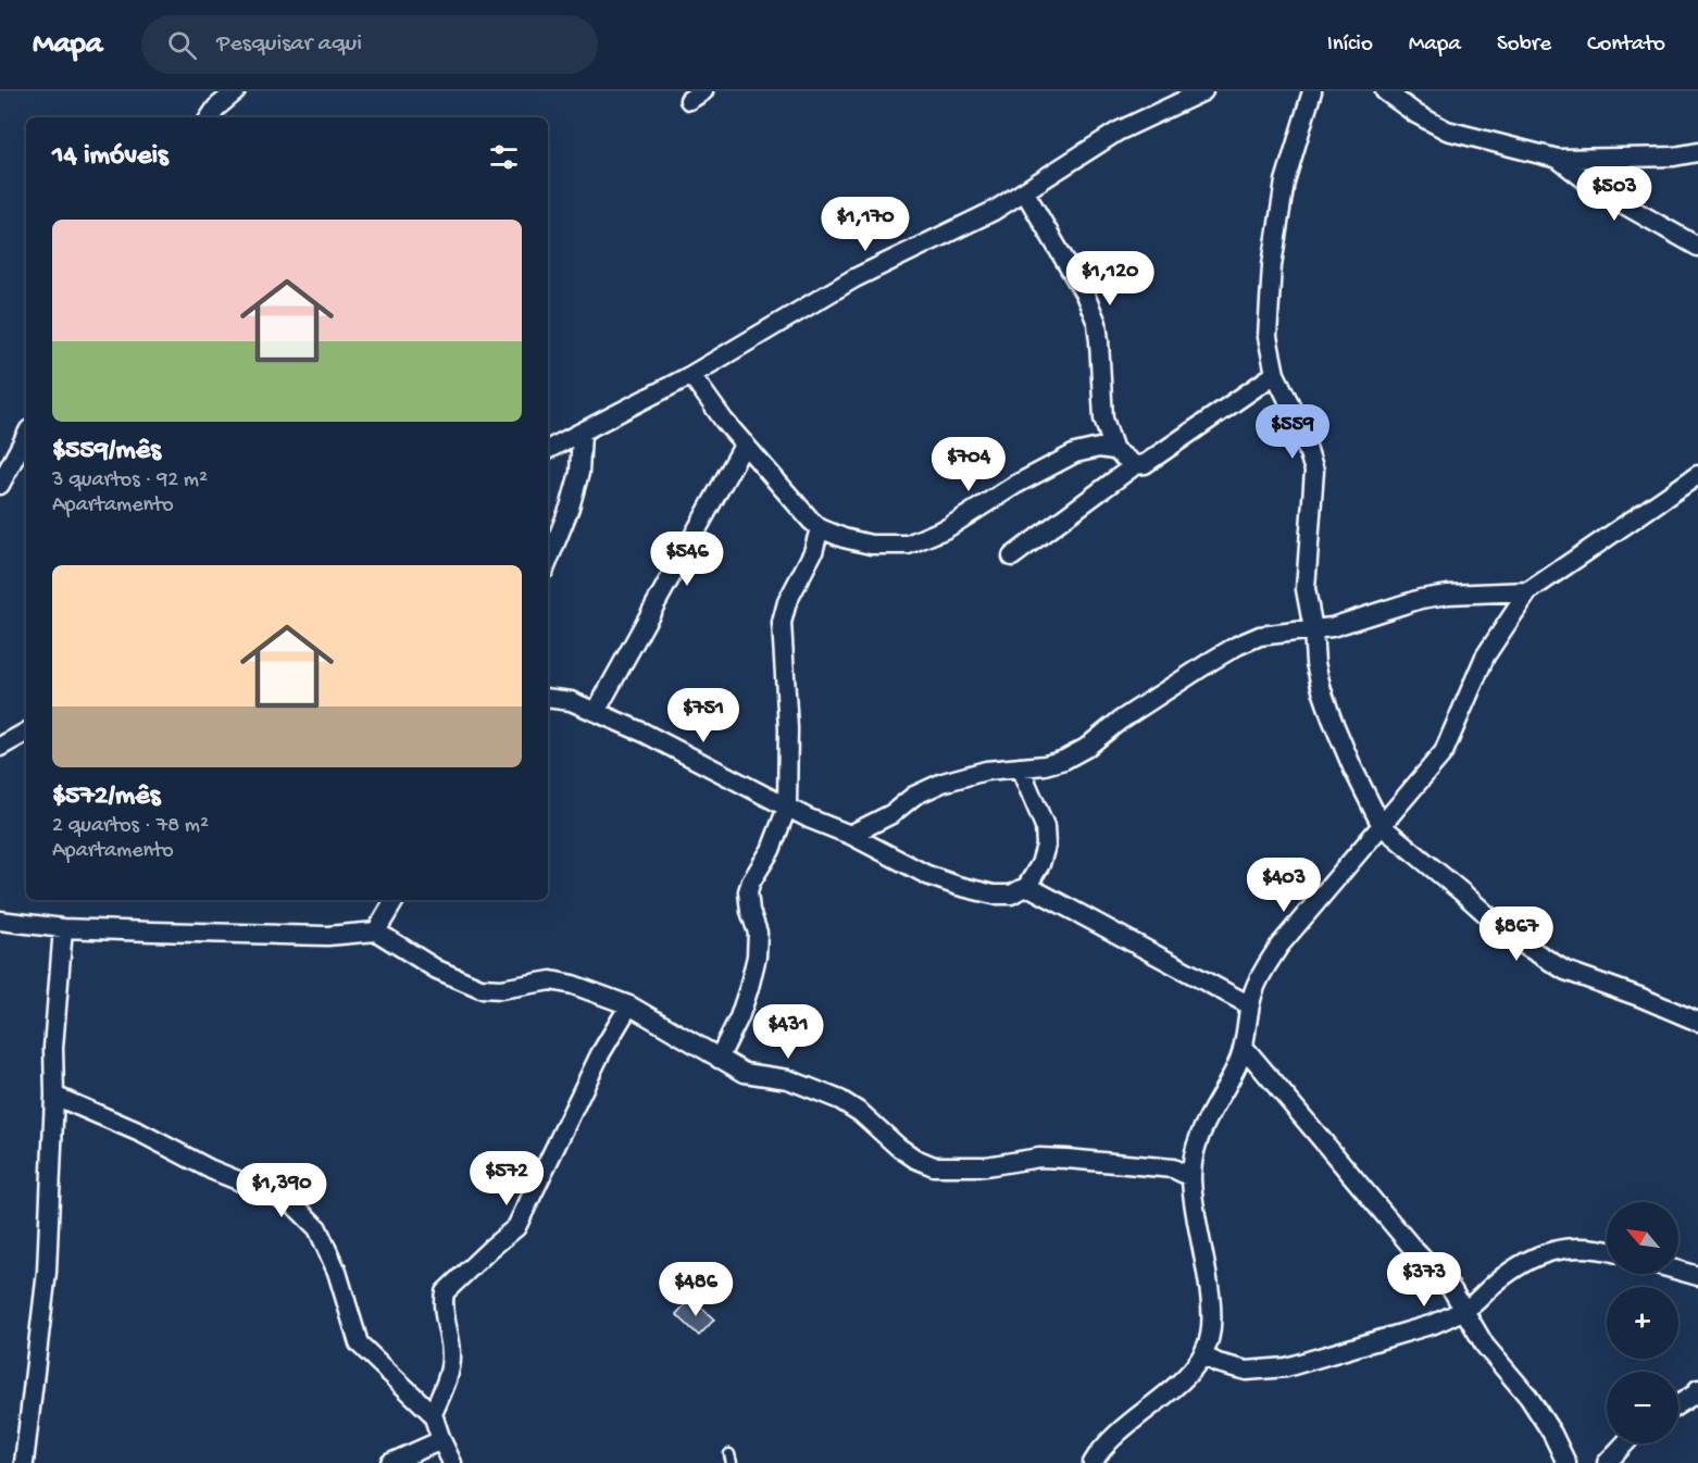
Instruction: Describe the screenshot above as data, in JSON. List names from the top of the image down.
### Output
{
  "north": "top left",
  "page": {
    "header": "Mapa",
    "search": "Pesquisar aqui",
    "nav": [
      "Início",
      "Mapa",
      "Sobre",
      "Contato"
    ],
    "heading": "14 imóveis",
    "price": [
      "$503",
      "$1,170",
      "$1,120",
      "$559",
      "$704",
      "$546",
      "$751",
      "$403",
      "$867",
      "$431",
      "$572",
      "$1,390",
      "$373",
      "$486"
    ],
    "list": [
      {
        "name": "$559/mês",
        "note": "3 quartos · 92 m² · Apartamento"
      },
      {
        "name": "$572/mês",
        "note": "2 quartos · 78 m² · Apartamento"
      }
    ],
    "map_buttons": ["+", "−"]
  }
}
